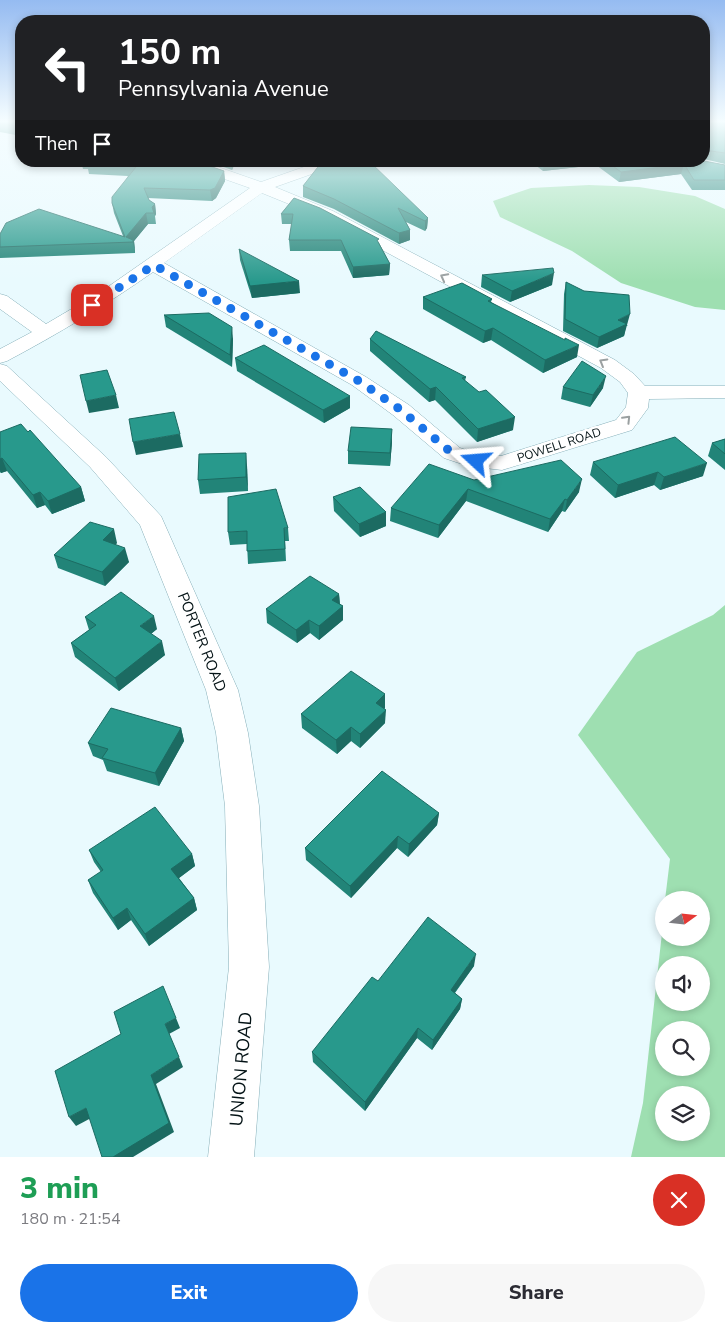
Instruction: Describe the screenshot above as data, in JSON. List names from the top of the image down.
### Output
{
  "streets": {
    "street": ["POWELL ROAD", "PORTER ROAD", "UNION ROAD"]
  },
  "crossings": [
    ["PORTER ROAD", "UNION ROAD"]
  ],
  "north": "right",
  "page": {
    "turn": ["150 m", "Pennsylvania Avenue"],
    "then": "Then",
    "heading": ["3 min", "180 m · 21:54"],
    "buttons": ["Exit", "Share"]
  }
}
